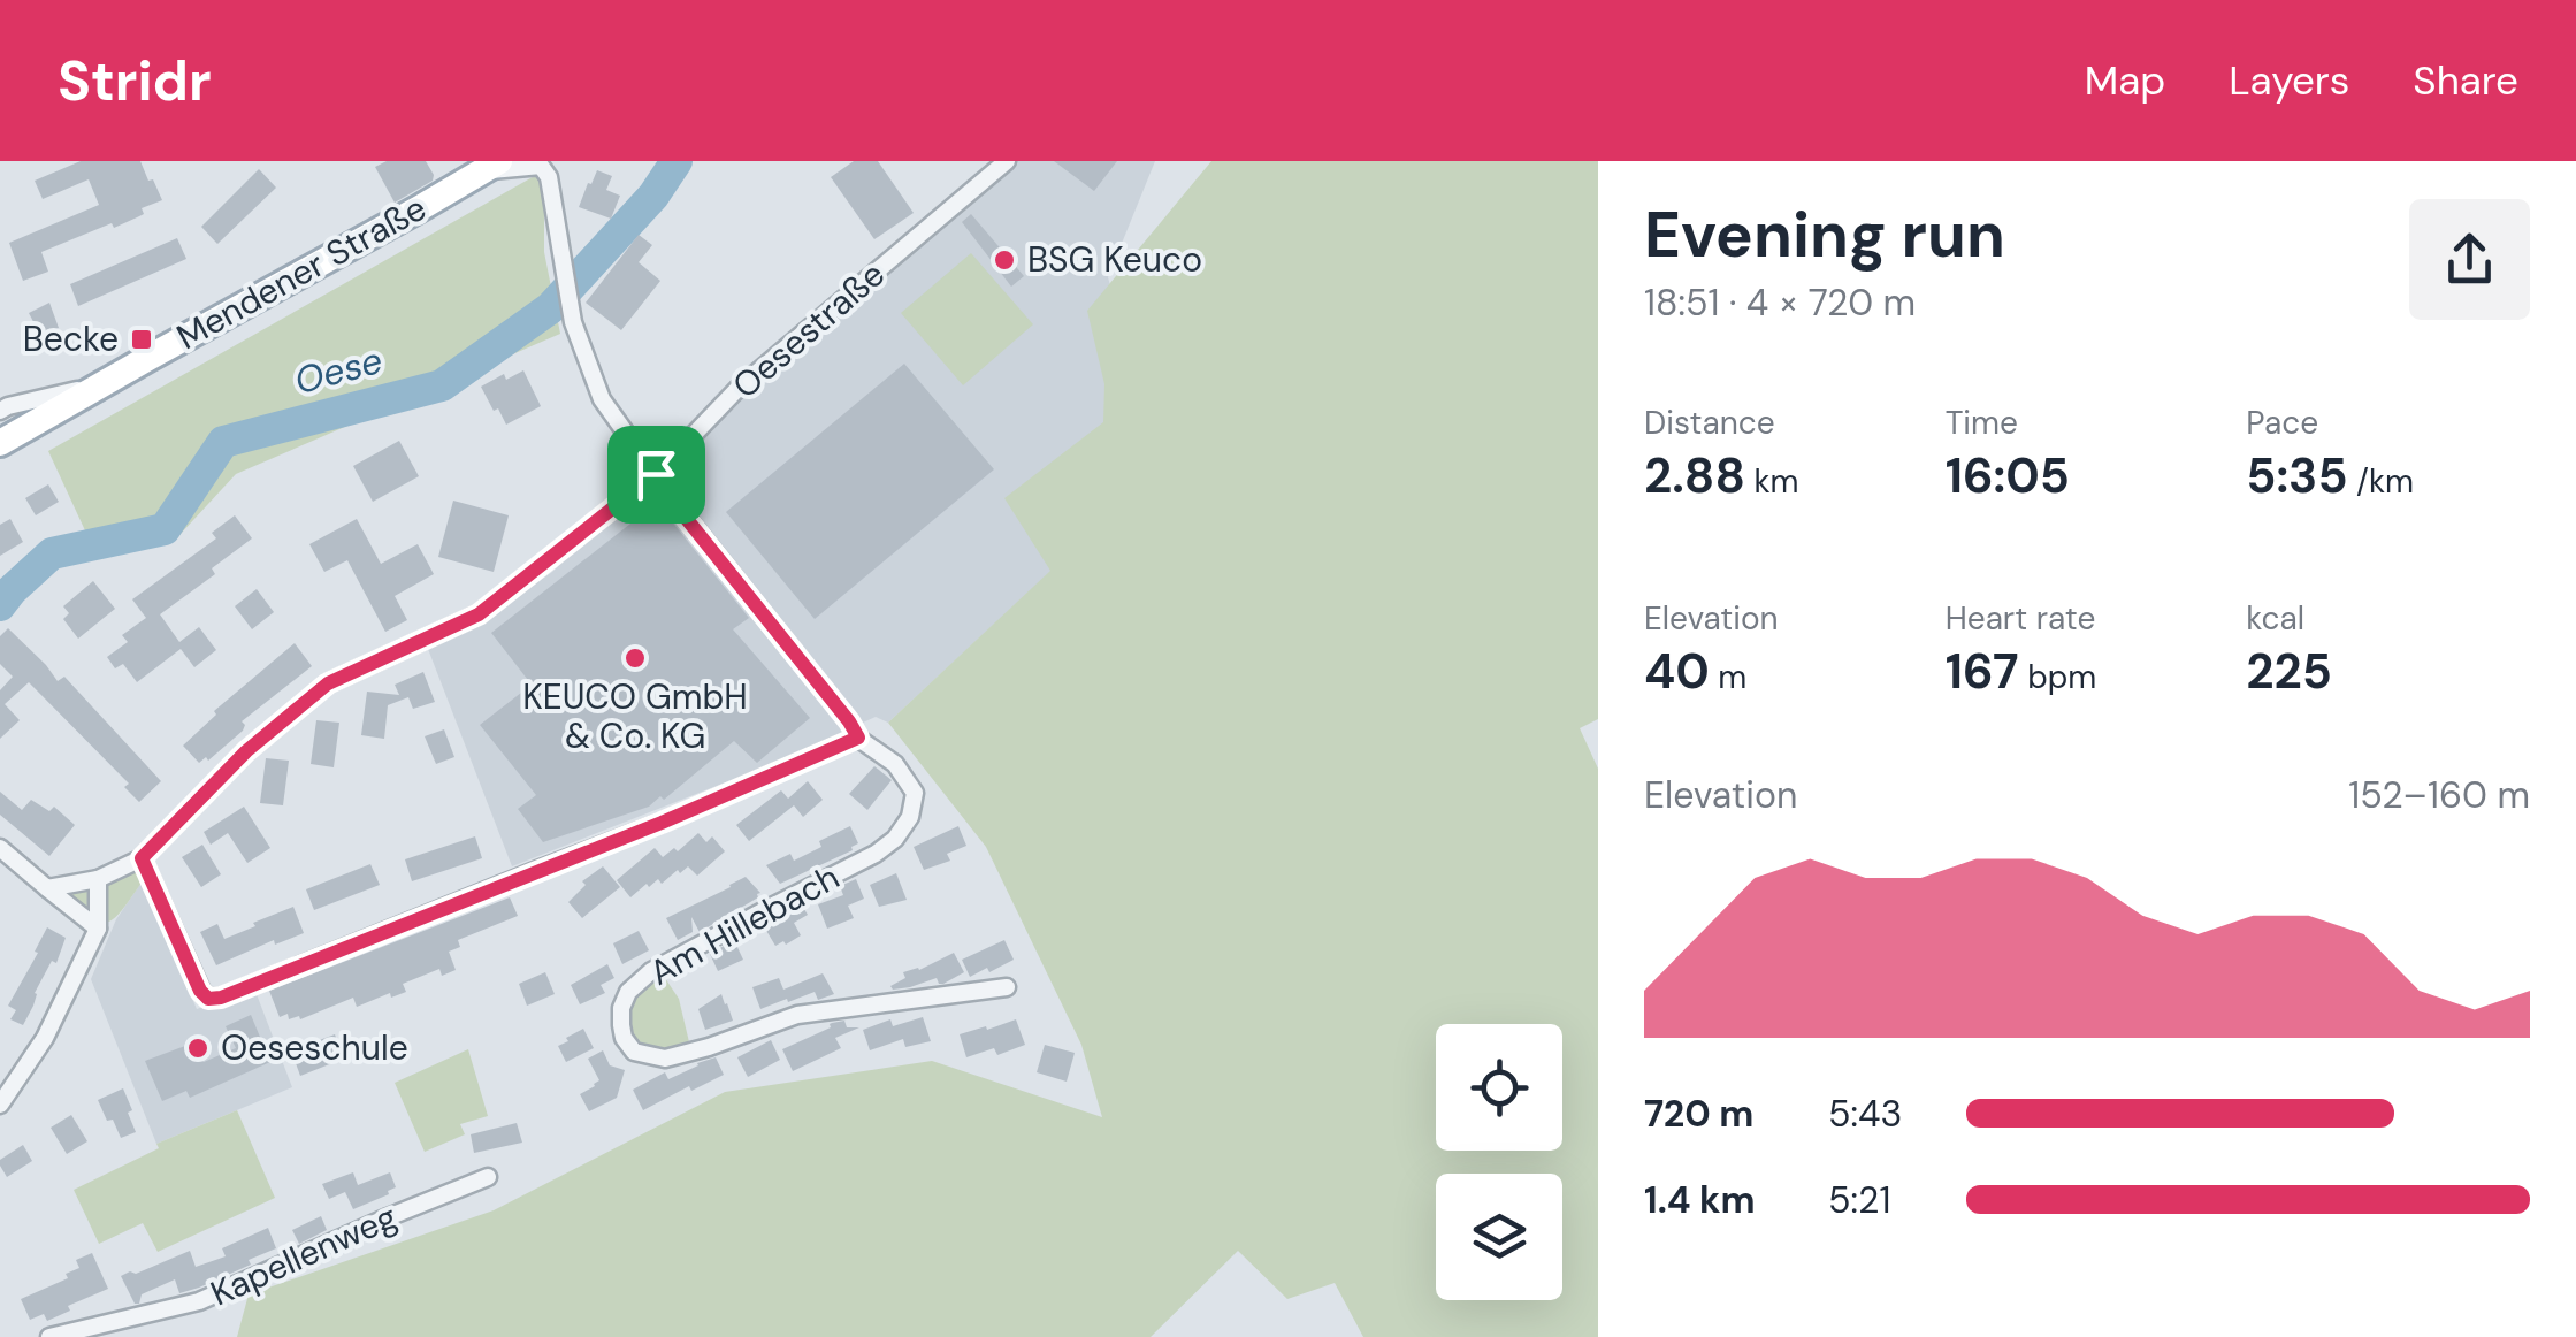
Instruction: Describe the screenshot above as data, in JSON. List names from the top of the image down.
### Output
{
  "streets": {
    "main road": ["Mendener Straße"],
    "street": ["Oesestraße", "Am Hillebach", "Kapellenweg"]
  },
  "water": ["Oese"],
  "places": {
    "other": ["BSG Keuco", "KEUCO GmbH & Co. KG", "Oeseschule"],
    "transit": ["Becke"]
  },
  "page": {
    "header": "Stridr",
    "nav": ["Map", "Layers", "Share"],
    "heading": ["Evening run", "18:51 · 4 × 720 m"],
    "stats": [
      ["Distance", "2.88 km"],
      ["Time", "16:05"],
      ["Pace", "5:35 /km"],
      ["Elevation", "40 m"],
      ["Heart rate", "167 bpm"],
      ["kcal", "225"]
    ],
    "chart": ["Elevation", "152–160 m"],
    "list": [
      {
        "name": "720 m",
        "note": "5:43"
      },
      {
        "name": "1.4 km",
        "note": "5:21"
      }
    ]
  }
}
